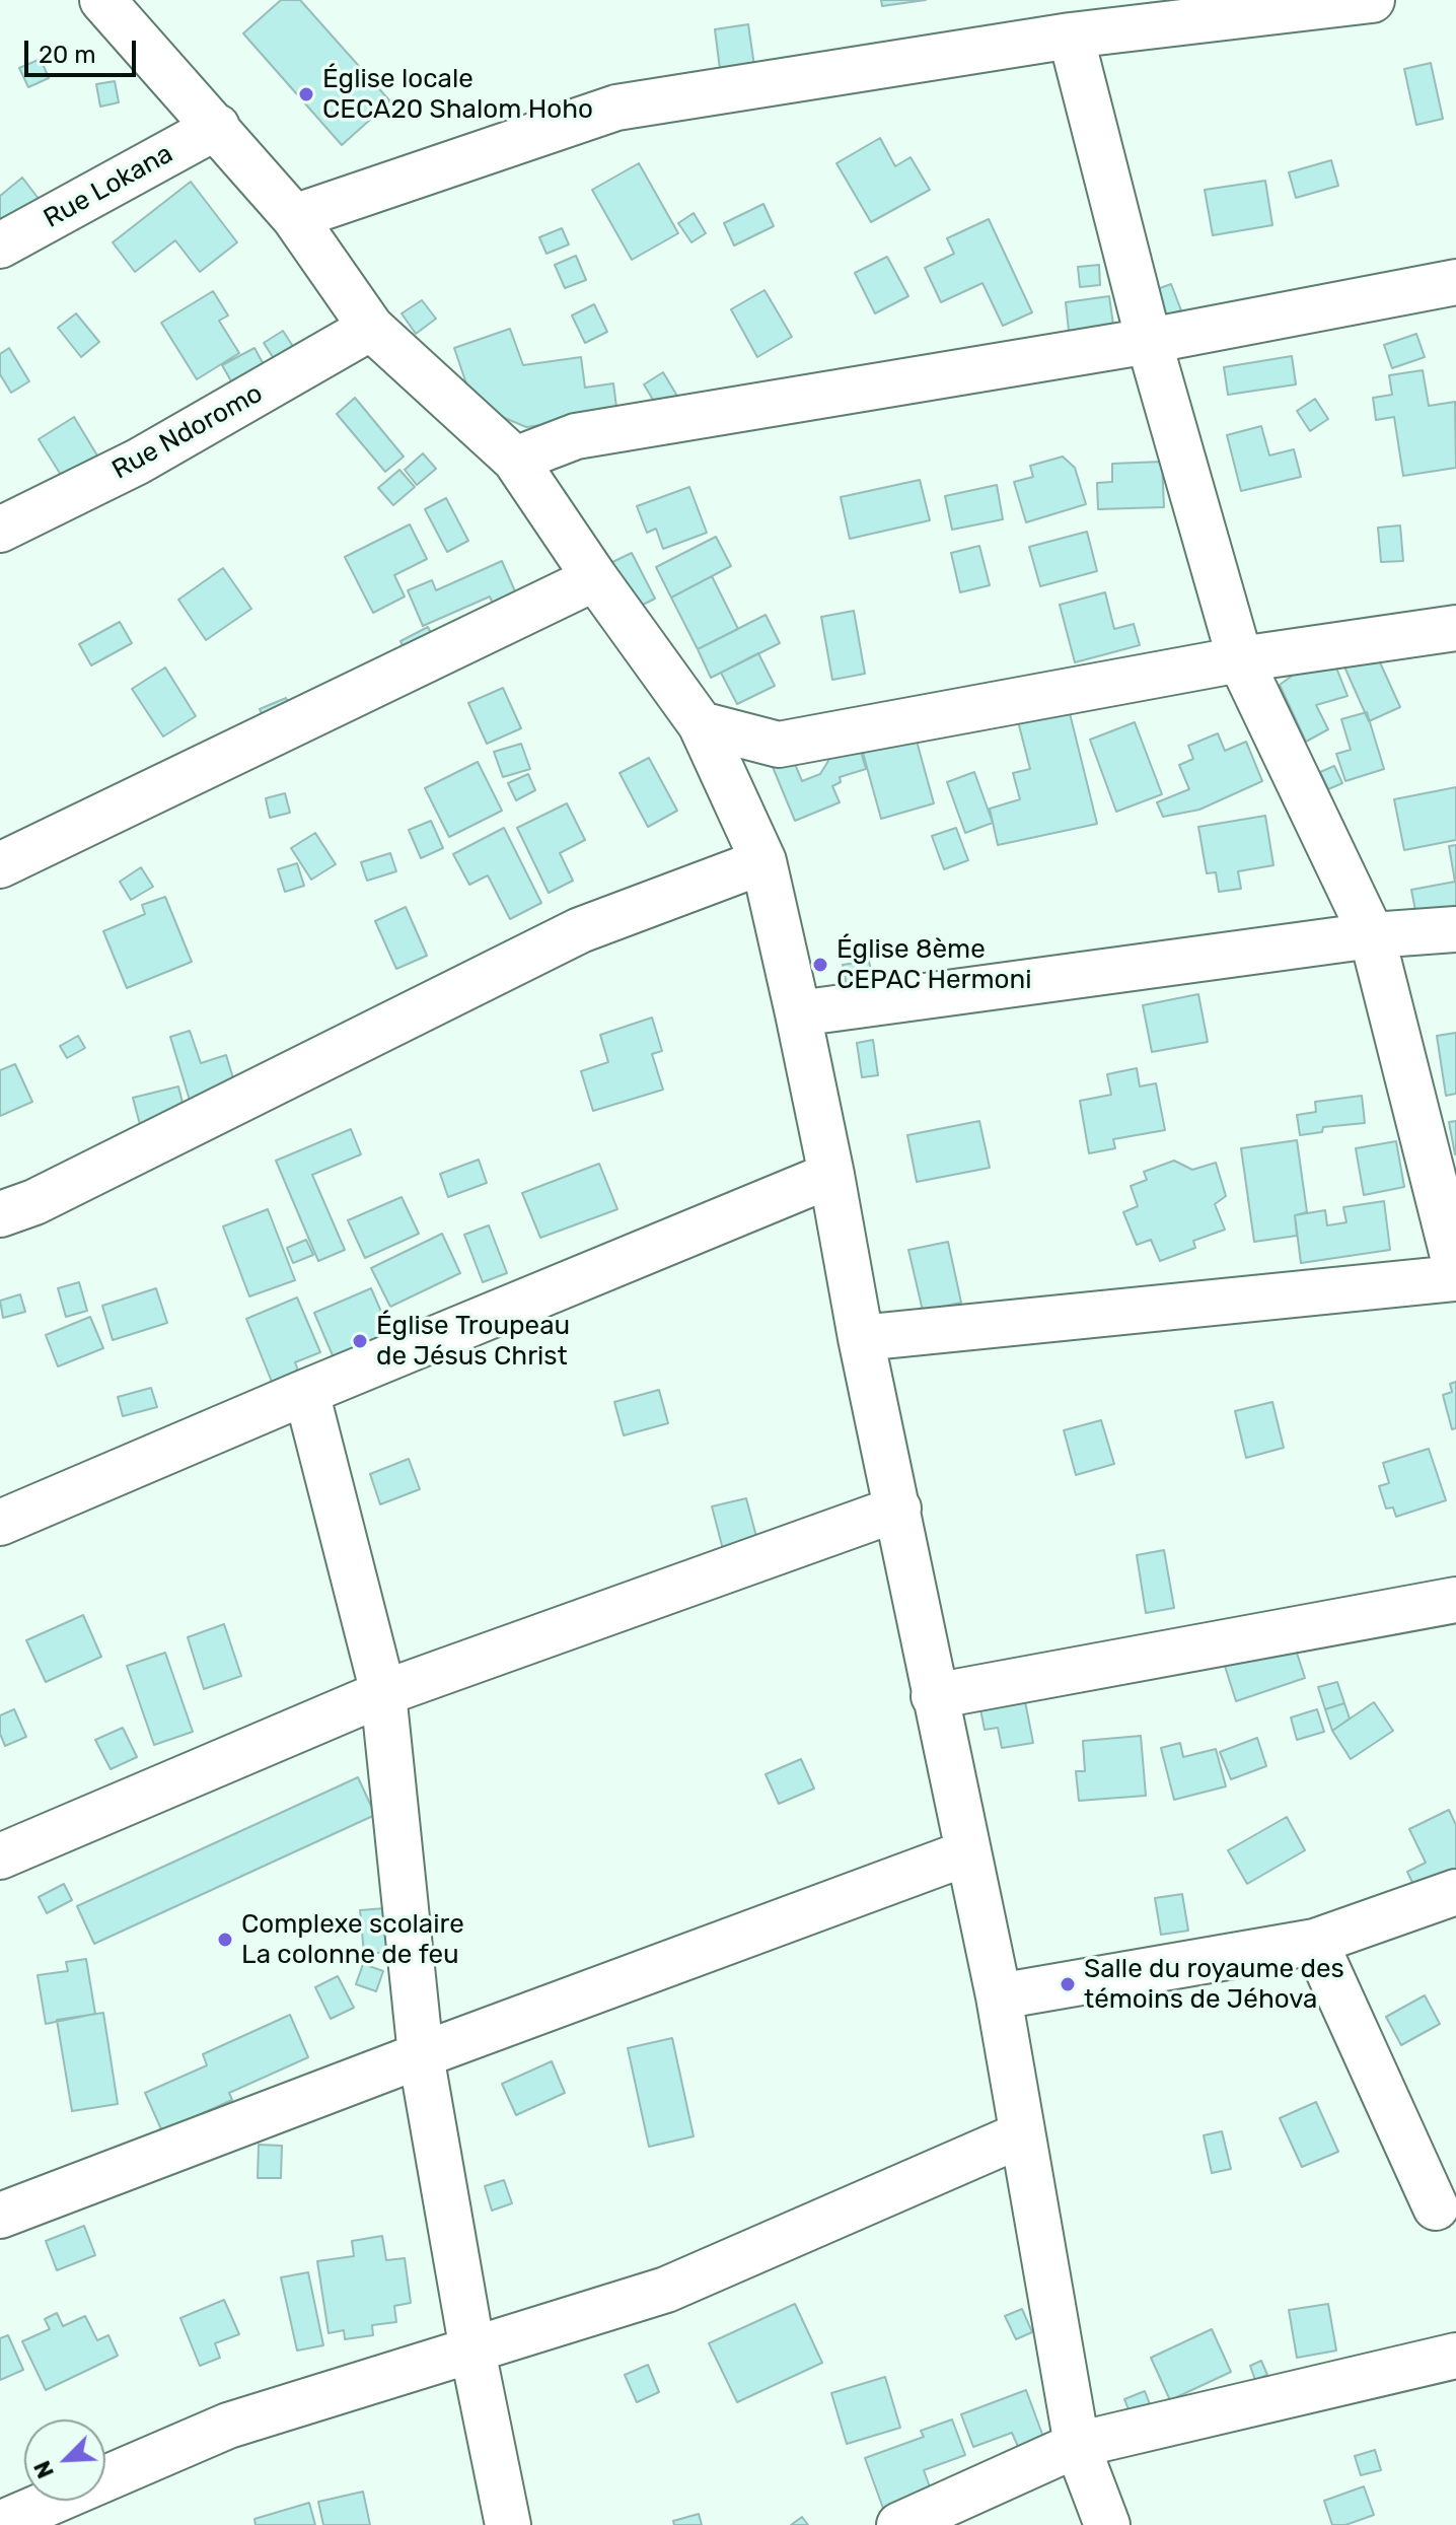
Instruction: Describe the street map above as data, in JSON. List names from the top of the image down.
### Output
{
  "streets": {
    "street": ["Rue Lokana", "Rue Ndoromo"]
  },
  "places": [
    "Église locale CECA20 Shalom Hoho",
    "Église 8ème CEPAC Hermoni",
    "Église Troupeau de Jésus Christ",
    "Complexe scolaire La colonne de feu",
    "Salle du royaume des témoins de Jéhova"
  ],
  "scale_bar": "20 m",
  "north": "bottom left"
}
